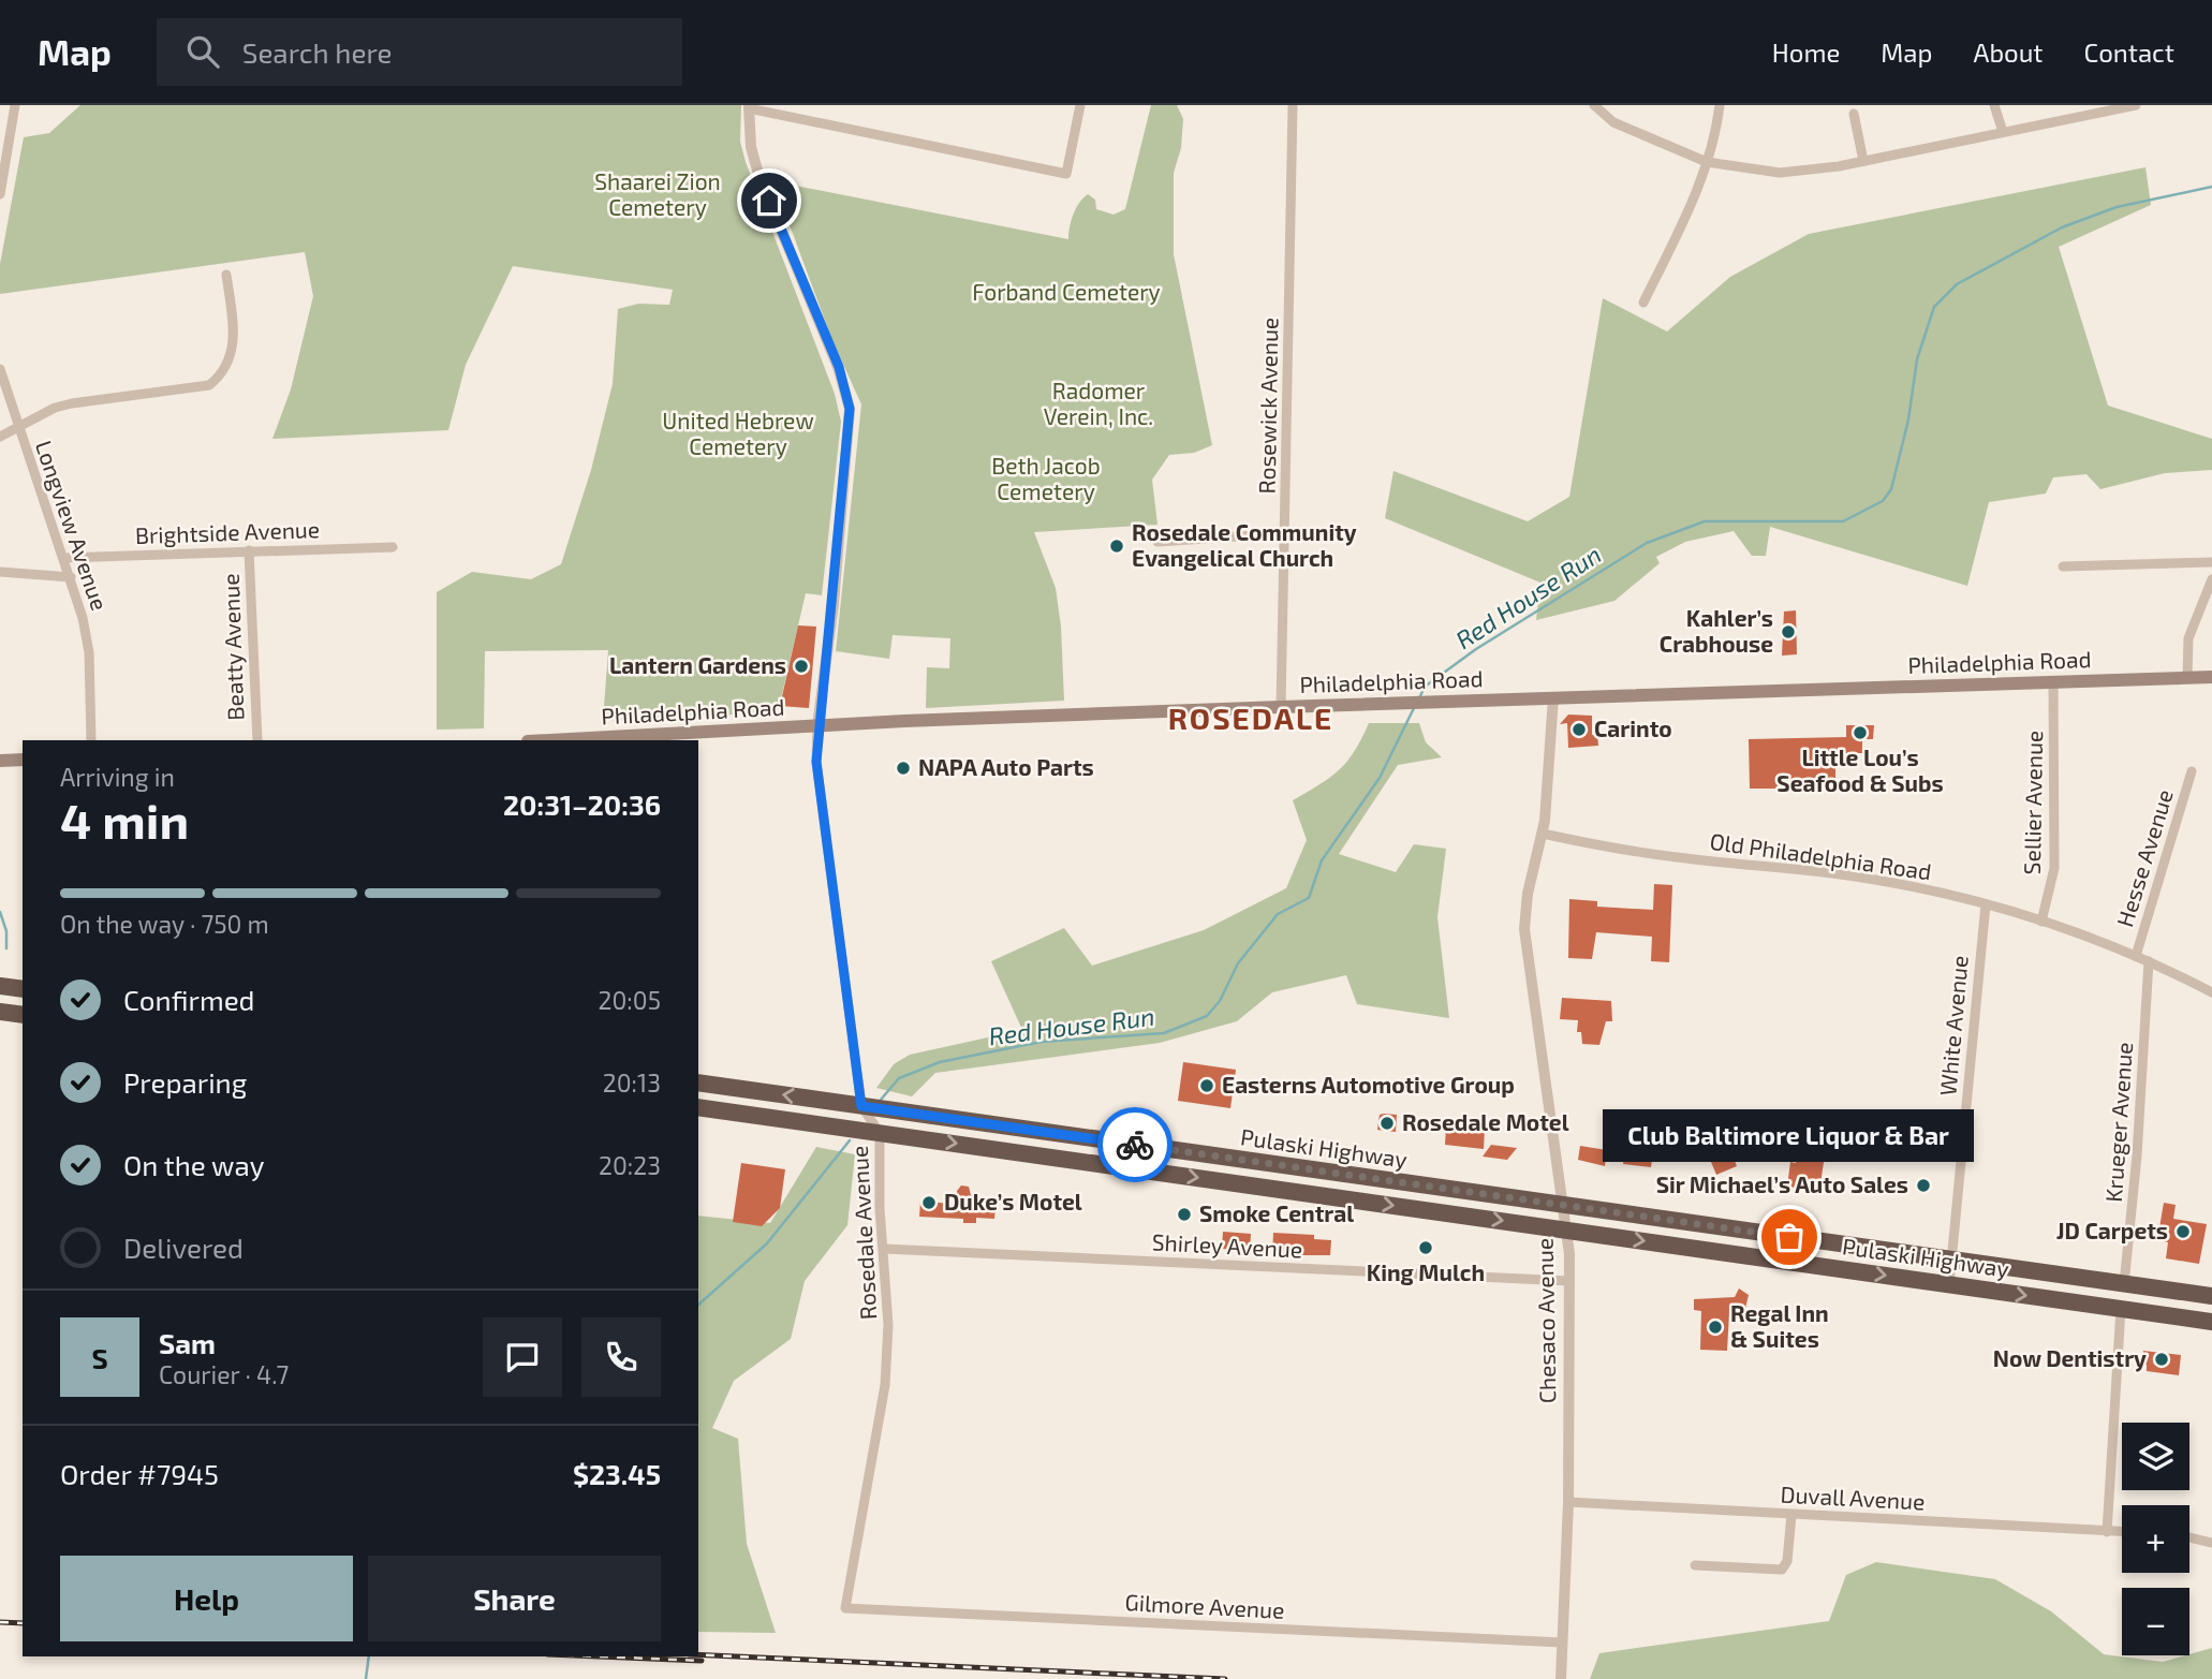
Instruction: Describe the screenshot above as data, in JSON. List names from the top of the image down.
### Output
{
  "streets": {
    "highway": ["Pulaski Highway"],
    "main road": ["Philadelphia Road"],
    "street": [
      "Rosewick Avenue",
      "Longview Avenue",
      "Brightside Avenue",
      "Beatty Avenue",
      "Sellier Avenue",
      "Old Philadelphia Road",
      "Hesse Avenue",
      "White Avenue",
      "Krueger Avenue",
      "Rosedale Avenue",
      "Shirley Avenue",
      "Chesaco Avenue",
      "Duvall Avenue",
      "Gilmore Avenue"
    ]
  },
  "crossings": [
    ["Rosewick Avenue", "Philadelphia Road"],
    ["Longview Avenue", "Brightside Avenue"],
    ["Brightside Avenue", "Beatty Avenue"],
    ["Philadelphia Road", "Sellier Avenue"],
    ["Philadelphia Road", "Rosedale Avenue"],
    ["Philadelphia Road", "Chesaco Avenue"],
    ["Sellier Avenue", "Old Philadelphia Road"],
    ["Old Philadelphia Road", "Hesse Avenue"],
    ["Old Philadelphia Road", "White Avenue"],
    ["Old Philadelphia Road", "Krueger Avenue"],
    ["Old Philadelphia Road", "Chesaco Avenue"],
    ["White Avenue", "Pulaski Highway"],
    ["Krueger Avenue", "Pulaski Highway"],
    ["Pulaski Highway", "Rosedale Avenue"],
    ["Pulaski Highway", "Chesaco Avenue"],
    ["Rosedale Avenue", "Shirley Avenue"],
    ["Rosedale Avenue", "Gilmore Avenue"],
    ["Shirley Avenue", "Chesaco Avenue"],
    ["Chesaco Avenue", "Duvall Avenue"],
    ["Chesaco Avenue", "Gilmore Avenue"]
  ],
  "districts": ["ROSEDALE"],
  "water": ["Red House Run"],
  "parks": [
    "Shaarei Zion Cemetery",
    "Forband Cemetery",
    "Radomer Verein, Inc.",
    "United Hebrew Cemetery",
    "Beth Jacob Cemetery"
  ],
  "places": [
    "Rosedale Community Evangelical Church",
    "Kahler’s Crabhouse",
    "Lantern Gardens",
    "Carinto",
    "Little Lou’s Seafood & Subs",
    "NAPA Auto Parts",
    "Easterns Automotive Group",
    "Rosedale Motel",
    "Sir Michael’s Auto Sales",
    "Duke’s Motel",
    "Smoke Central",
    "JD Carpets",
    "Club Baltimore Liquor & Bar",
    "King Mulch",
    "Regal Inn & Suites",
    "Now Dentistry"
  ],
  "page": {
    "header": "Map",
    "search": "Search here",
    "nav": [
      "Home",
      "Map",
      "About",
      "Contact"
    ],
    "heading": ["4 min", "Arriving in", "20:31–20:36"],
    "panel": [
      "Sam",
      "Courier · 4.7",
      "Order #7945",
      "$23.45"
    ],
    "bar": "On the way · 750 m",
    "list": [
      ["Confirmed", "20:05"],
      ["Preparing", "20:13"],
      ["On the way", "20:23"],
      "Delivered"
    ],
    "bubble": "Club Baltimore Liquor & Bar",
    "round": "S",
    "map_buttons": ["+", "−"],
    "buttons": ["Help", "Share"]
  }
}
